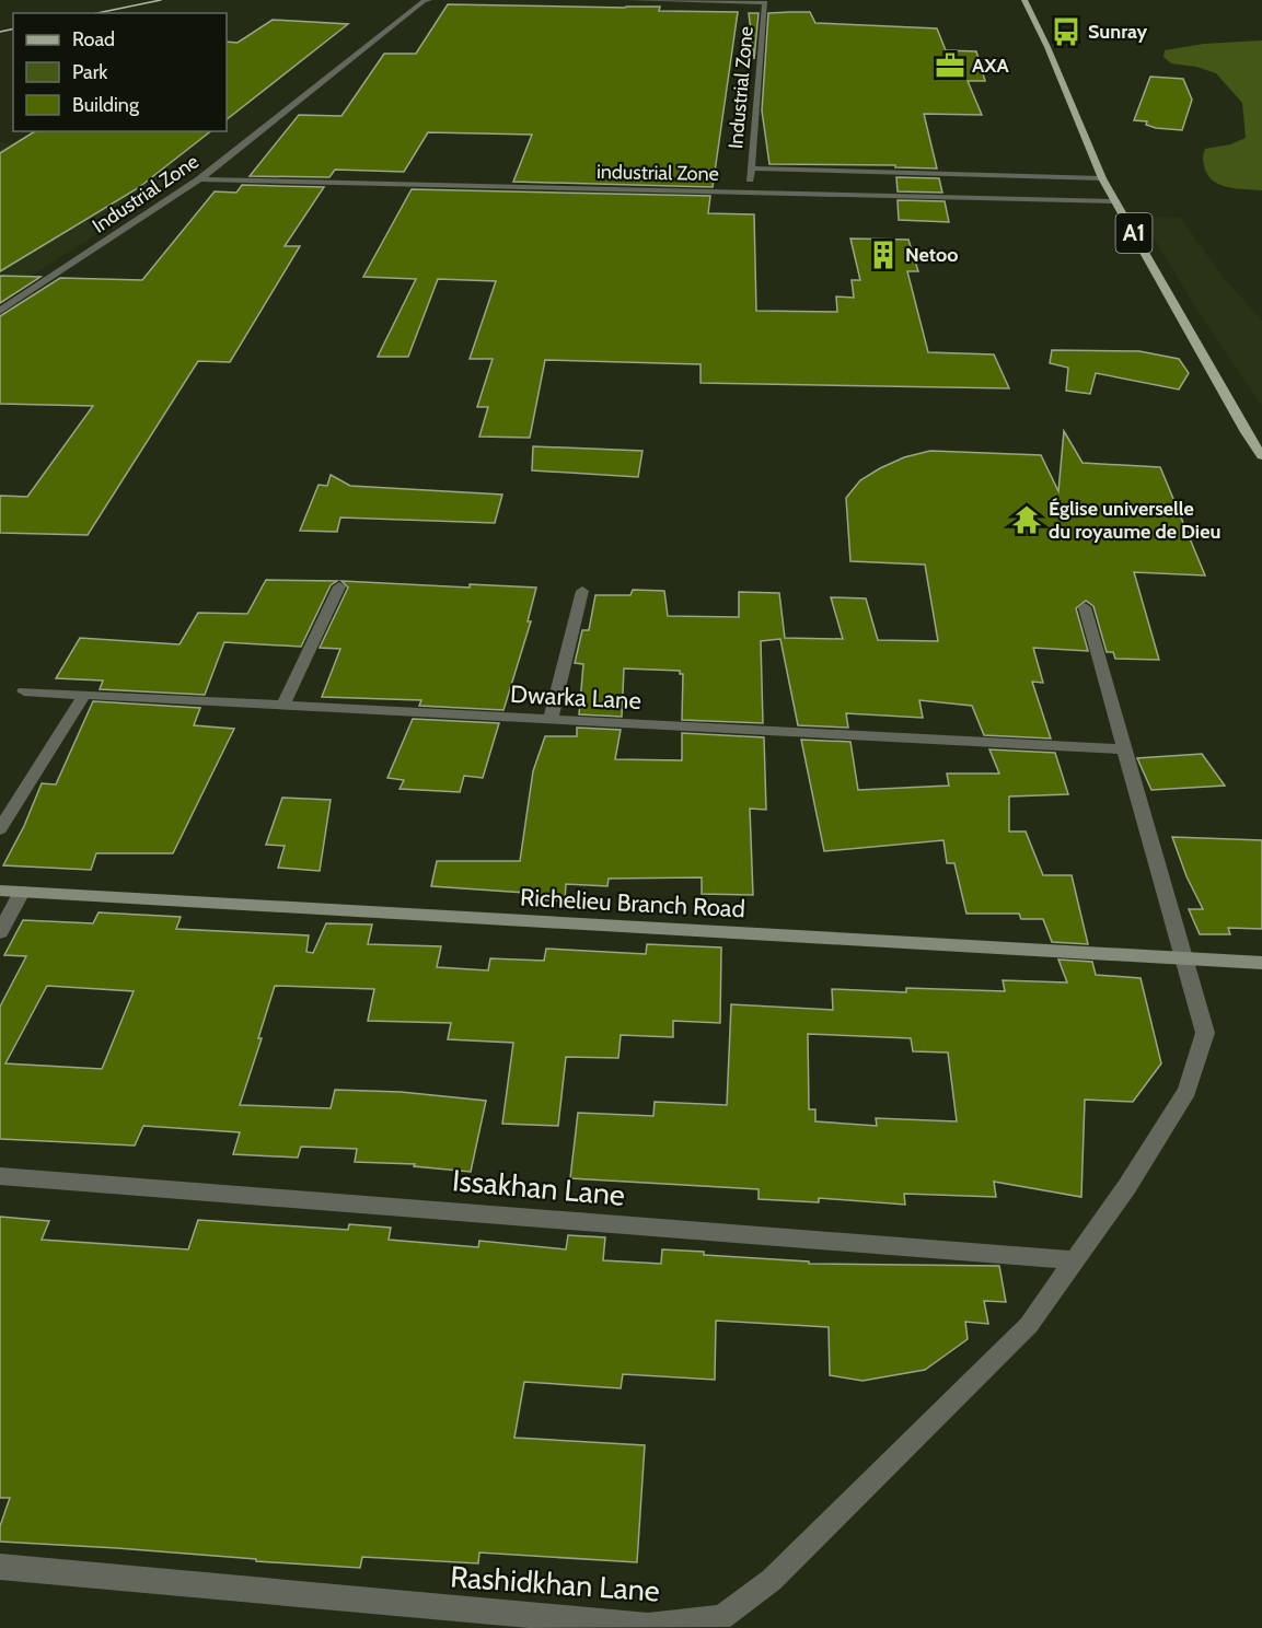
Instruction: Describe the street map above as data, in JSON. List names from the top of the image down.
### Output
{
  "streets": {
    "main road": ["A1", "Richelieu Branch Road"],
    "street": [
      "Industrial Zone",
      "industrial Zone",
      "Dwarka Lane",
      "Issakhan Lane",
      "Rashidkhan Lane"
    ]
  },
  "crossings": [
    ["Industrial Zone", "industrial Zone"],
    ["industrial Zone", "A1"],
    ["Dwarka Lane", "Rashidkhan Lane"],
    ["Richelieu Branch Road", "Rashidkhan Lane"],
    ["Issakhan Lane", "Rashidkhan Lane"]
  ],
  "places": {
    "bus stop": ["Sunray"],
    "office": ["AXA"],
    "building": ["Netoo"],
    "temple": ["Église universelle du royaume de Dieu"]
  },
  "legend": ["Road", "Park", "Building"]
}
